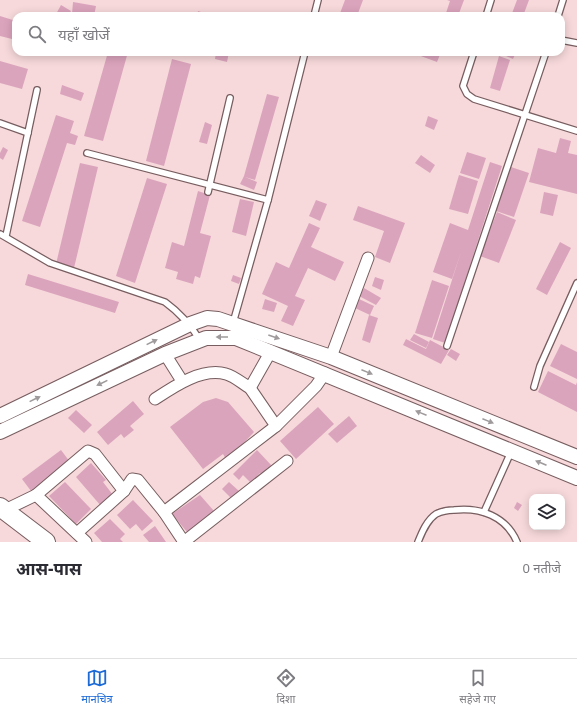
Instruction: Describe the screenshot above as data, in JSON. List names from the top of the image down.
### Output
{
  "page": {
    "search": "यहाँ खोजें",
    "heading": ["आस-पास", "0 नतीजे"],
    "nav": ["मानचित्र", "दिशा", "सहेजे गए"]
  }
}
